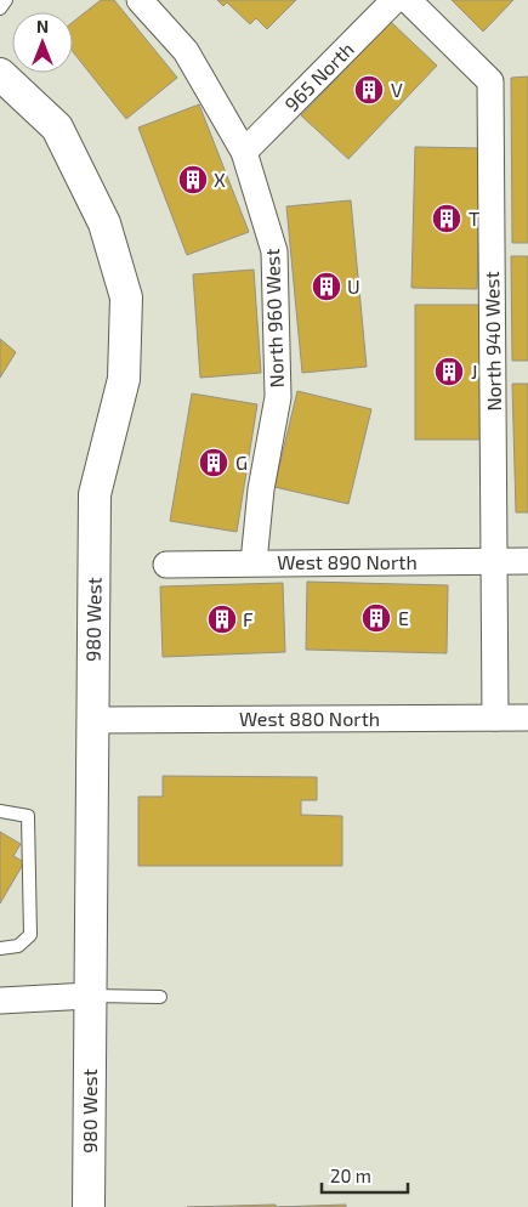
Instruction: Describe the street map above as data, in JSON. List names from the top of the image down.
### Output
{
  "streets": {
    "street": [
      "965 North",
      "North 960 West",
      "North 940 West",
      "West 890 North",
      "980 West",
      "West 880 North"
    ]
  },
  "crossings": [
    ["965 North", "North 960 West"],
    ["North 960 West", "West 890 North"],
    ["North 940 West", "West 890 North"],
    ["North 940 West", "West 880 North"],
    ["980 West", "West 880 North"]
  ],
  "places": {
    "building": [
      "V",
      "X",
      "T",
      "U",
      "J",
      "G",
      "E",
      "F"
    ]
  },
  "scale_bar": "20 m",
  "north": "top"
}
